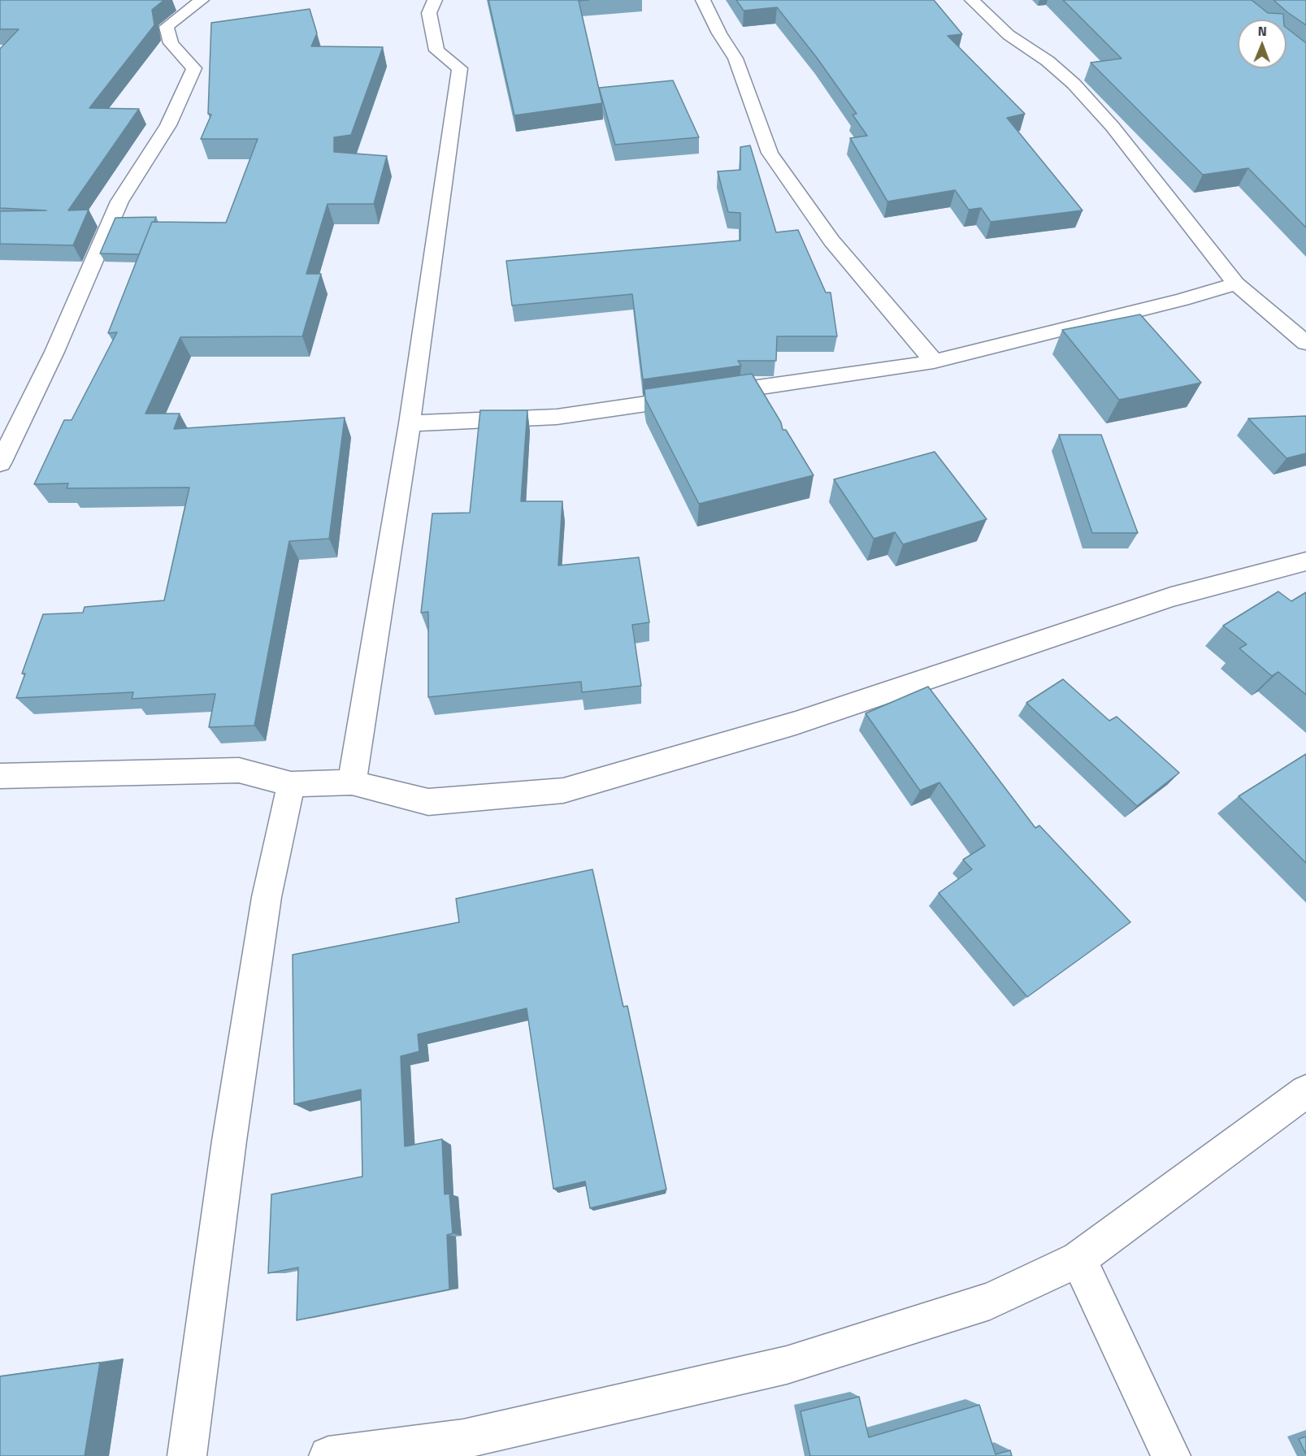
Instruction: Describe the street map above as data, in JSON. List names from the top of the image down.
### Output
{
  "north": "top"
}
